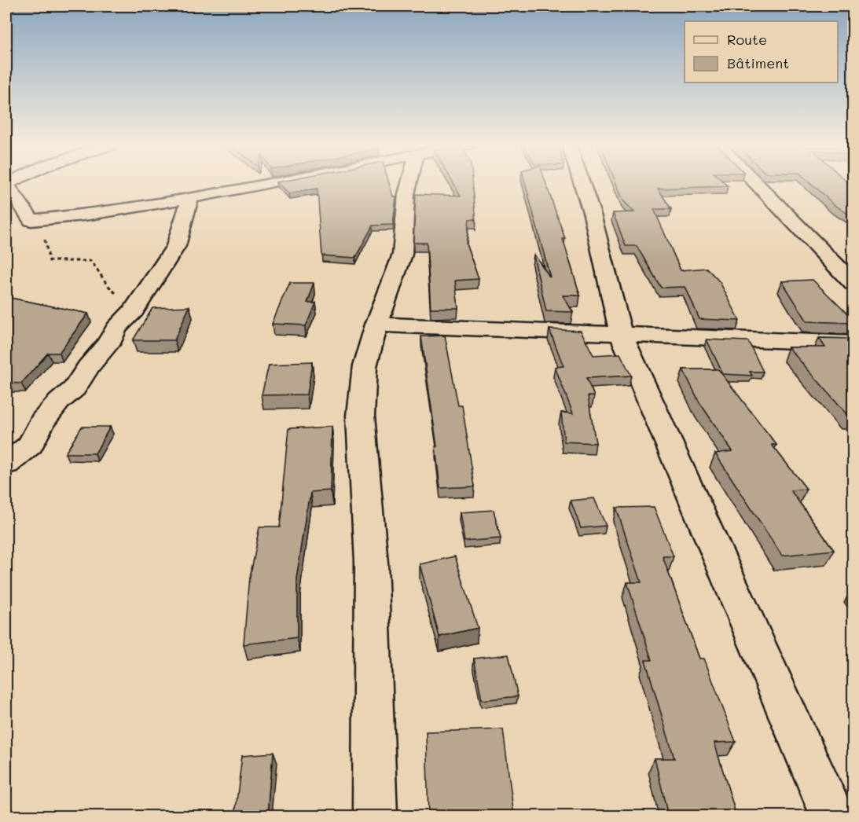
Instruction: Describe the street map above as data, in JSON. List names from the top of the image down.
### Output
{
  "legend": ["Route", "Bâtiment"]
}
